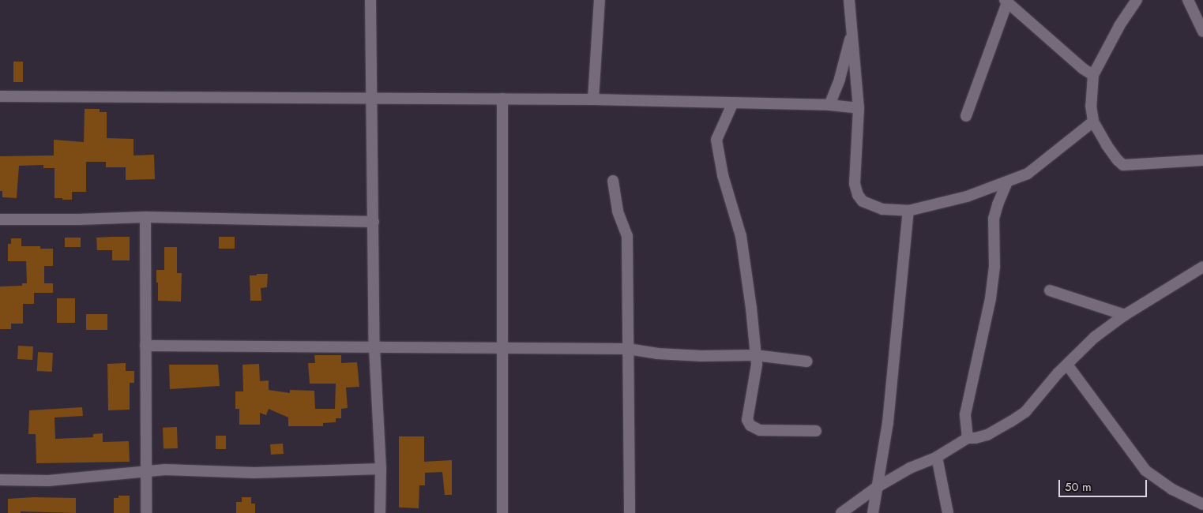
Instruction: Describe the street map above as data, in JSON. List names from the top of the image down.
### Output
{
  "scale_bar": "50 m"
}
